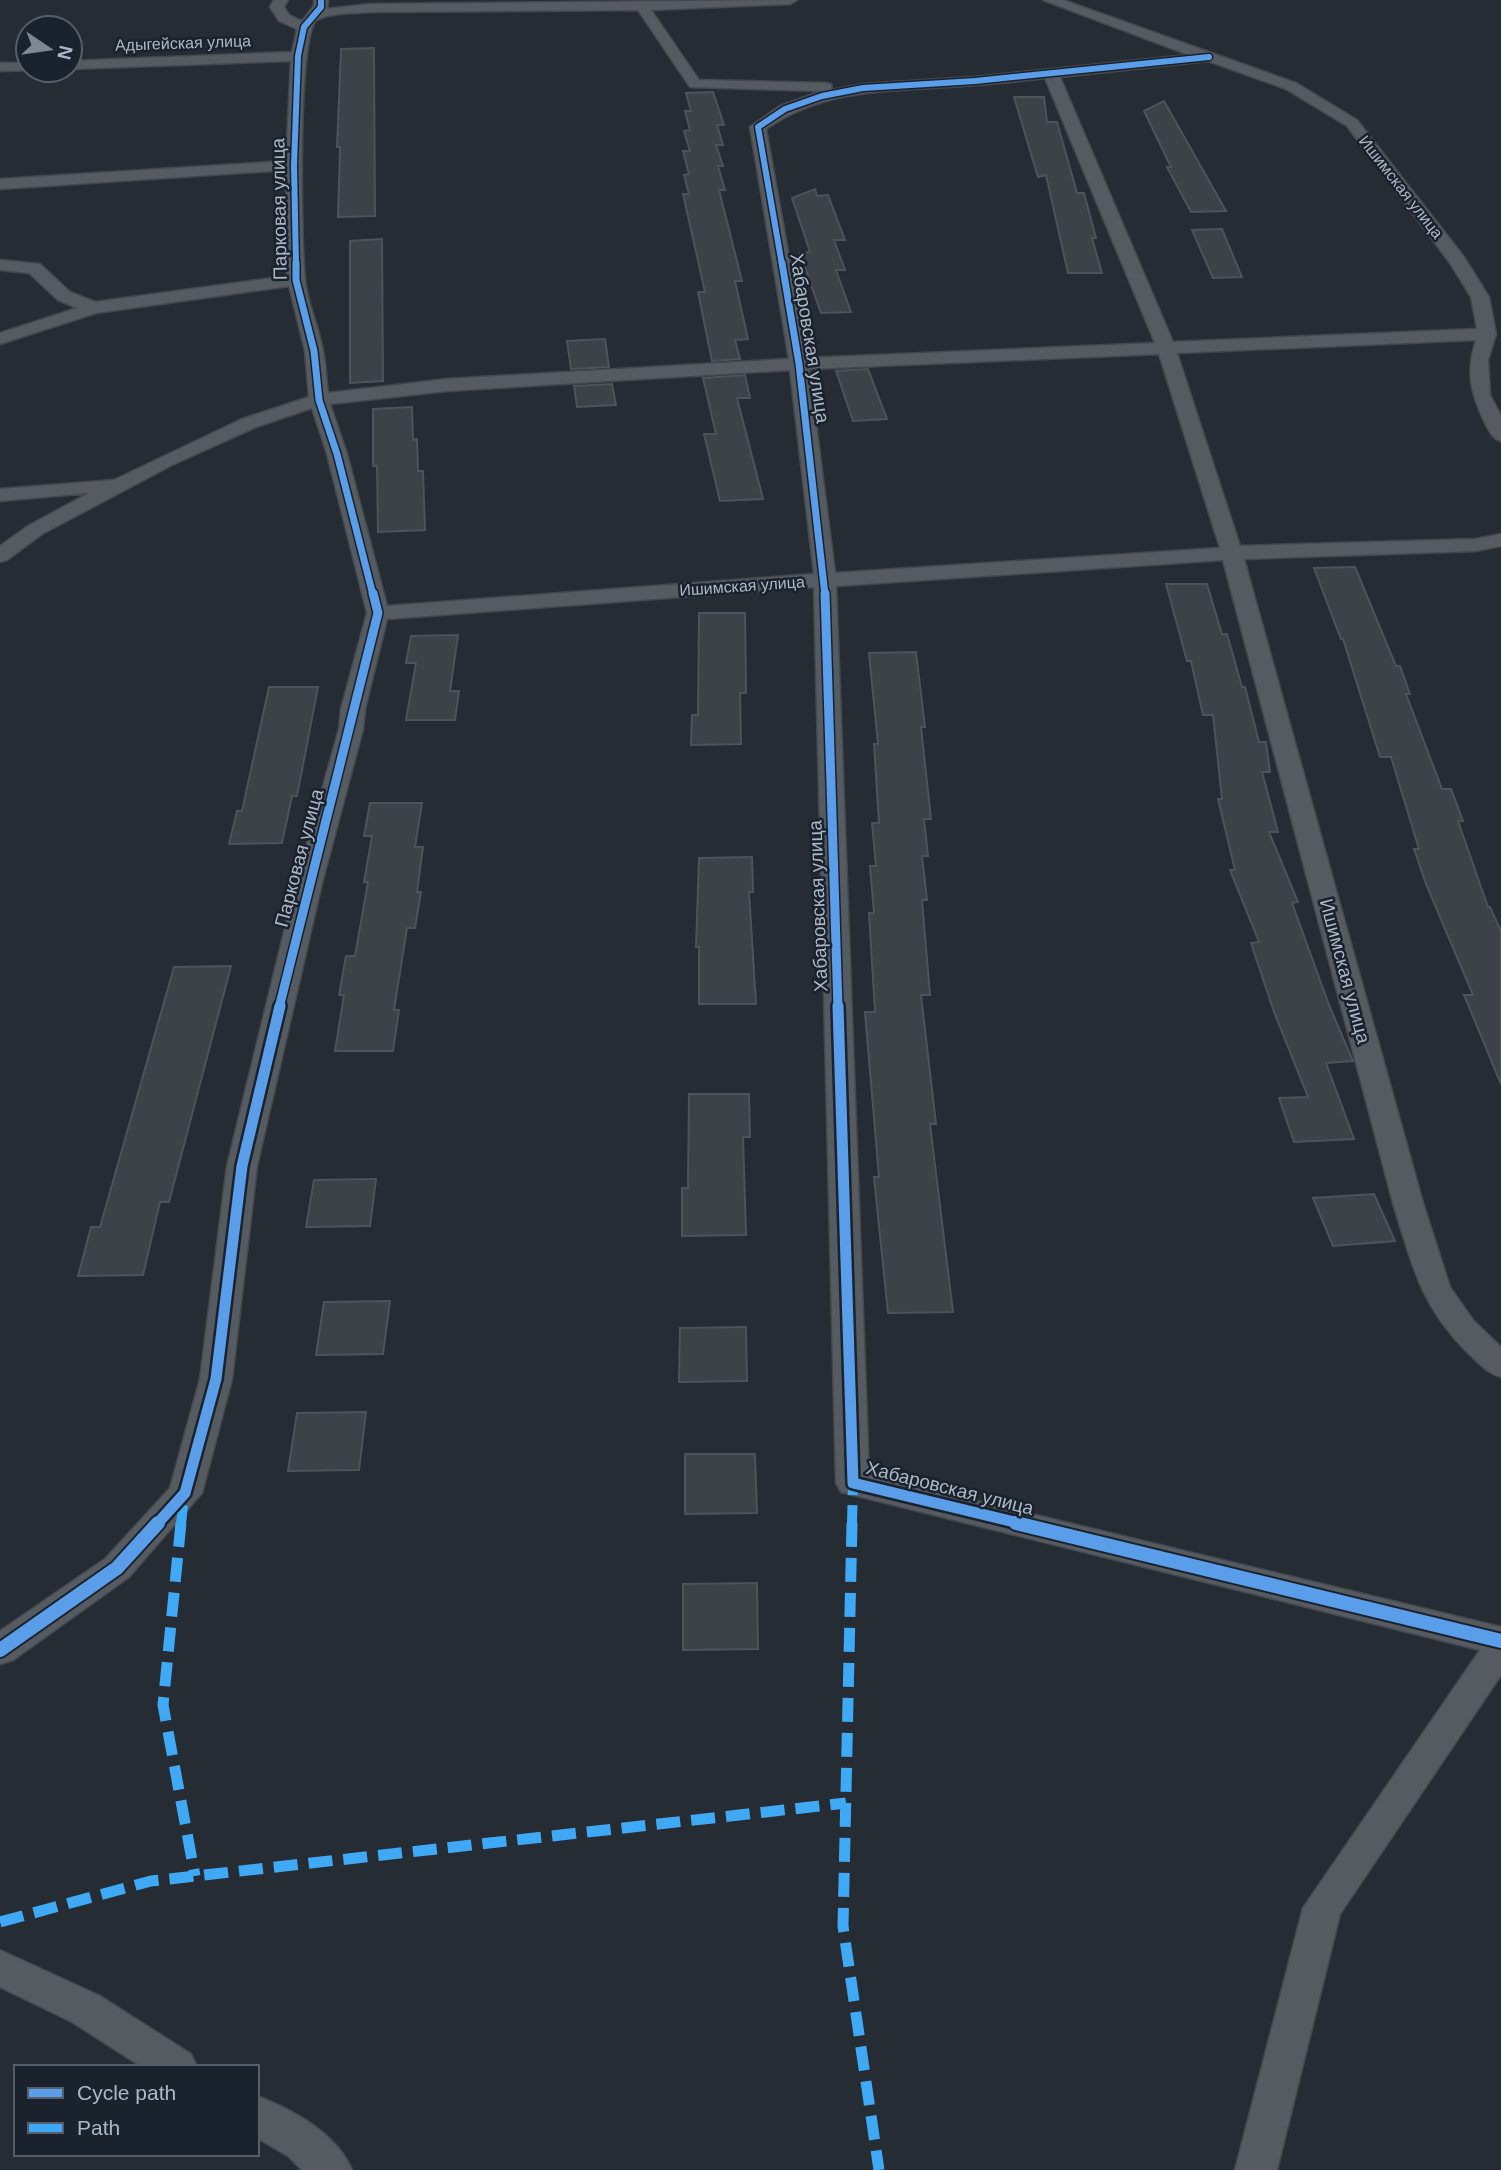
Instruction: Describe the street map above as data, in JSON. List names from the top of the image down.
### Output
{
  "streets": {
    "street": [
      "Адыгейская улица",
      "Ишимская улица",
      "Парковая улица",
      "Хабаровская улица"
    ]
  },
  "crossings": [
    ["Адыгейская улица", "Парковая улица"],
    ["Ишимская улица", "Парковая улица"],
    ["Ишимская улица", "Хабаровская улица"]
  ],
  "legend": ["Cycle path", "Path"],
  "north": "right"
}
